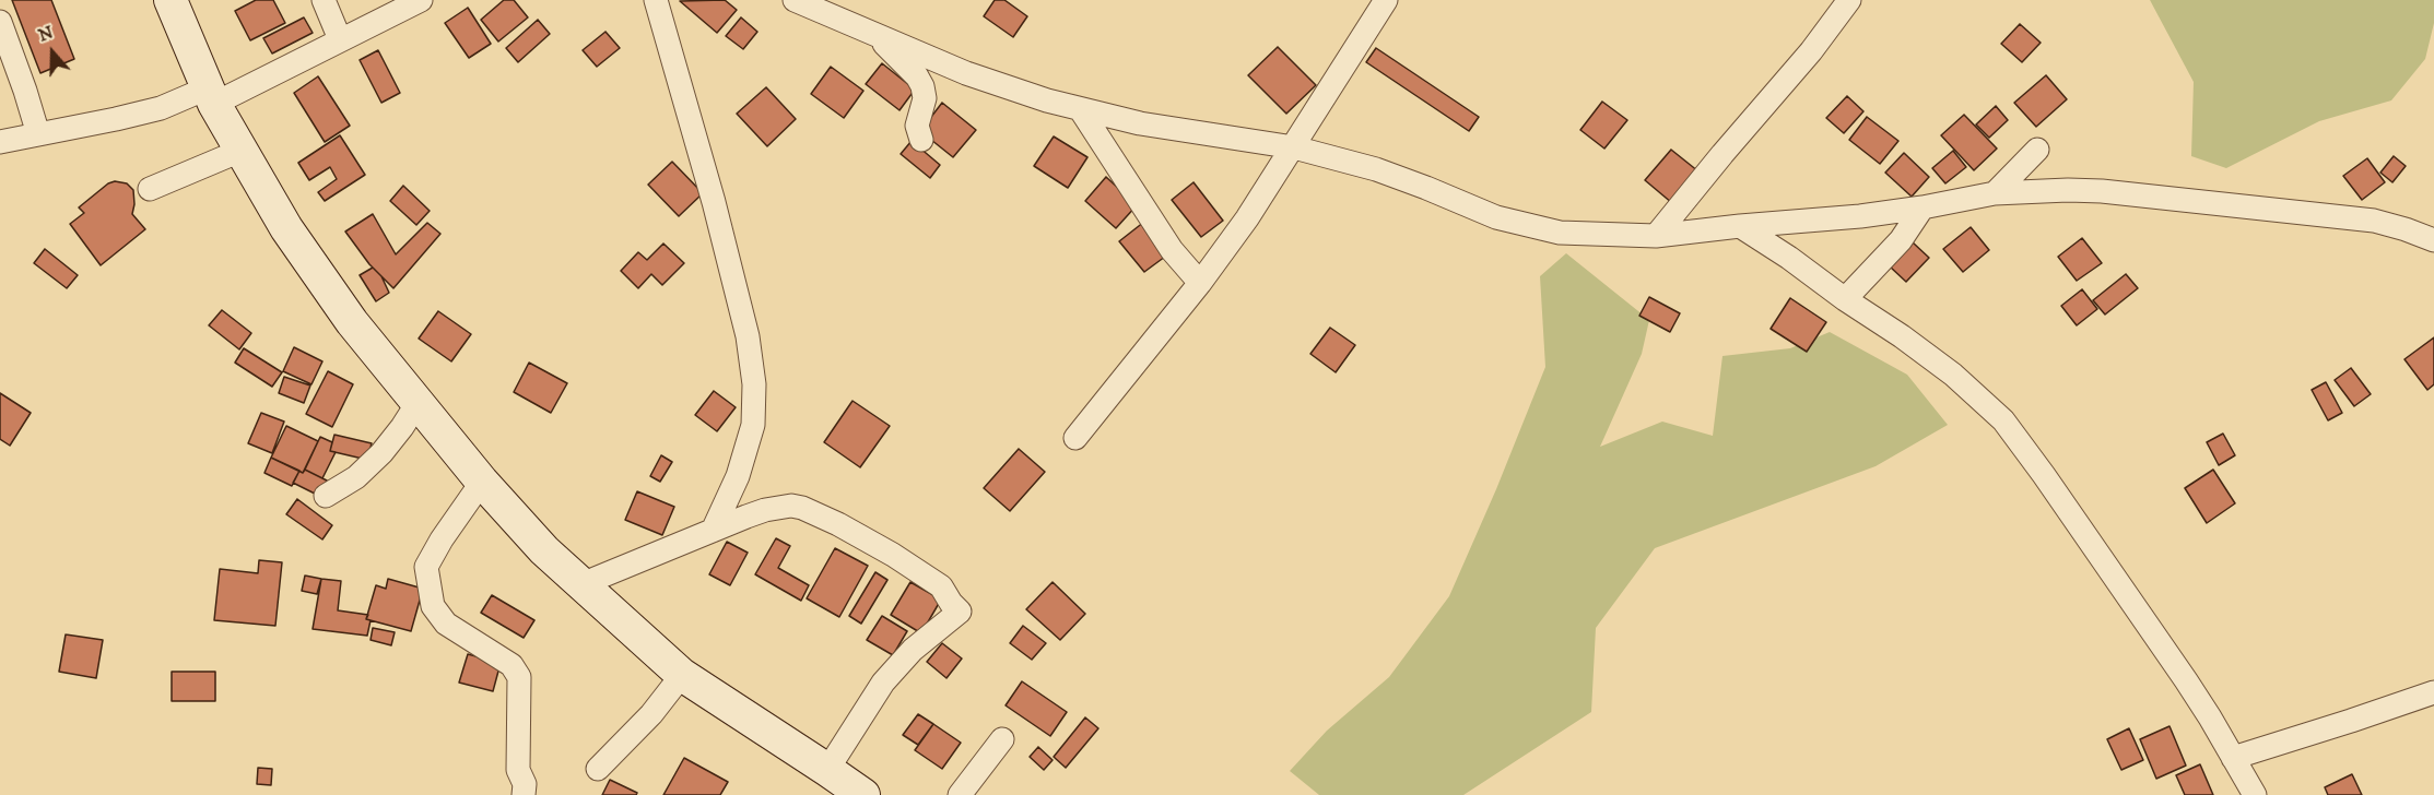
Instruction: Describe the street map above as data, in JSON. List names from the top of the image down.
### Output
{
  "north": "top"
}
